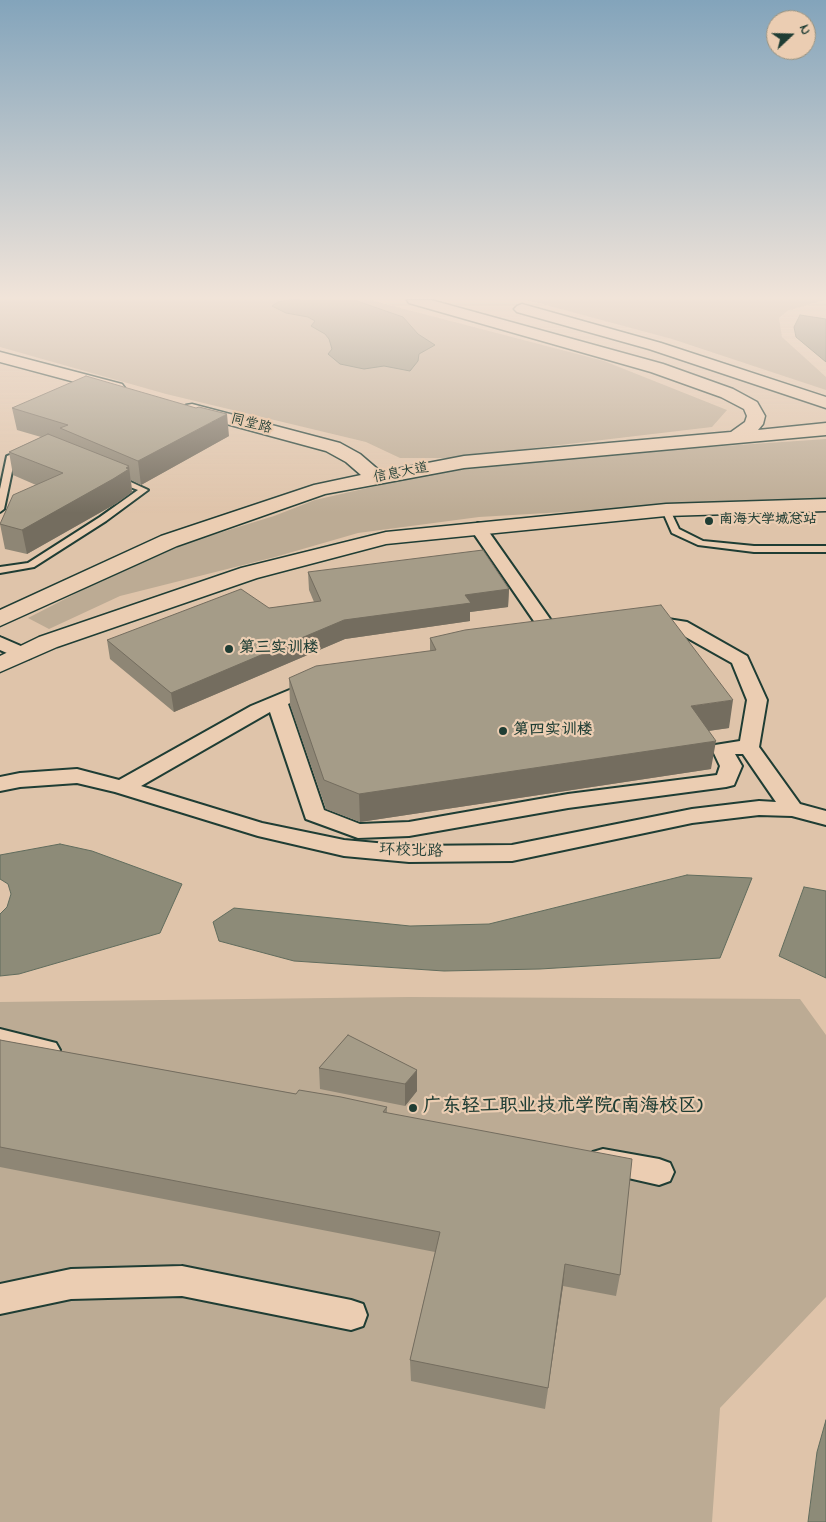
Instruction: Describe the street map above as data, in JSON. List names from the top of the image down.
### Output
{
  "streets": {
    "main road": ["同堂路", "信息大道"],
    "street": ["环校北路"]
  },
  "crossings": [
    ["同堂路", "信息大道"]
  ],
  "places": [
    "南海大学城总站",
    "第三实训楼",
    "第四实训楼",
    "广东轻工职业技术学院(南海校区)"
  ],
  "north": "right"
}
